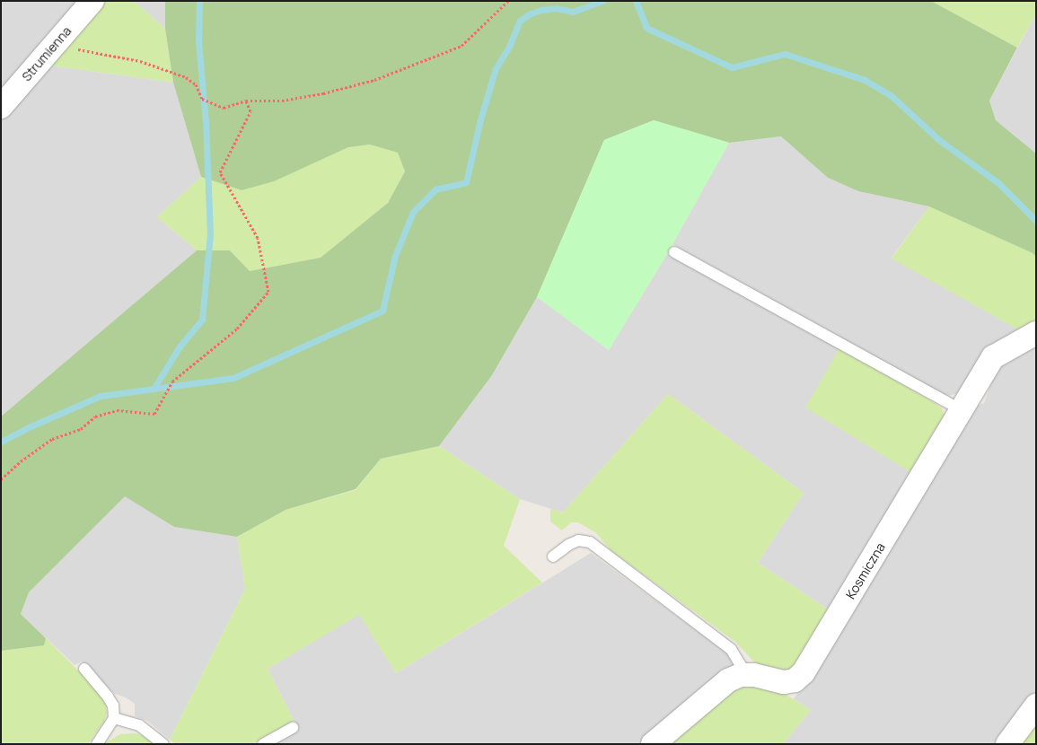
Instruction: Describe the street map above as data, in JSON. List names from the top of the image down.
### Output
{
  "streets": {
    "street": ["Strumienna", "Kosmiczna"]
  }
}
